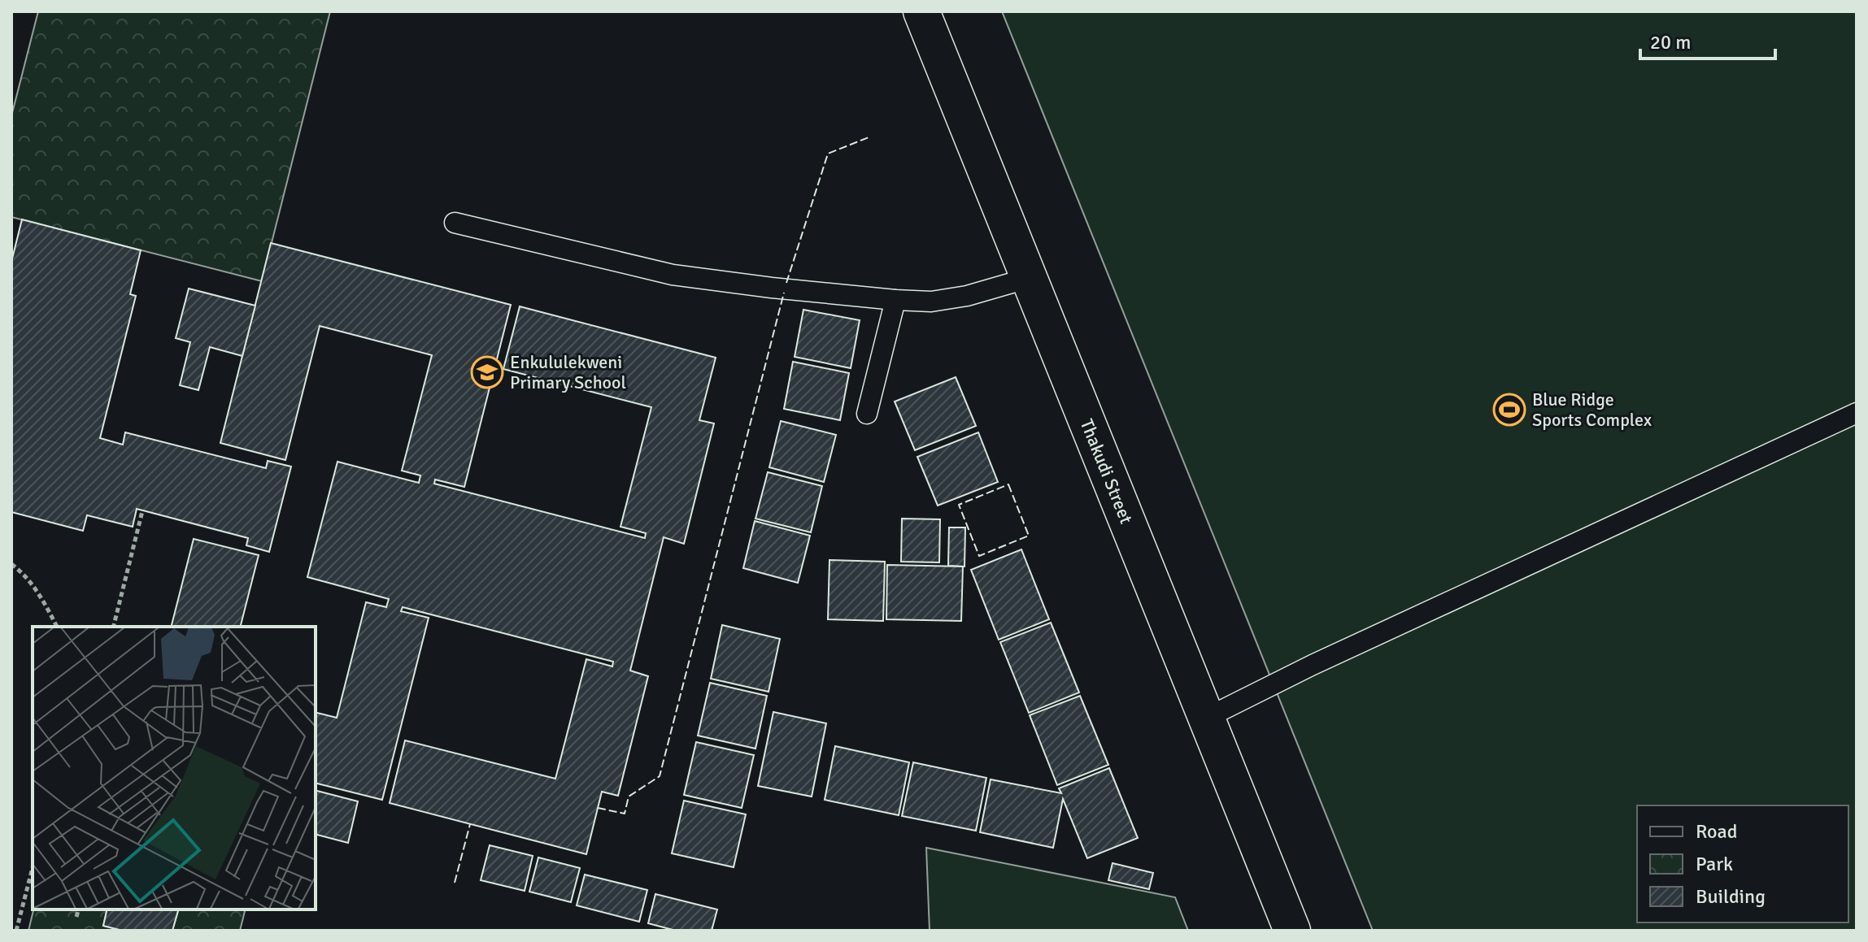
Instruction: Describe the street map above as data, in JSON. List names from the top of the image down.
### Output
{
  "streets": {
    "street": ["Thakudi Street"]
  },
  "places": {
    "school or university": ["Enkululekweni Primary School"],
    "sports": ["Blue Ridge Sports Complex"]
  },
  "legend": ["Road", "Park", "Building"],
  "scale_bar": "20 m"
}
